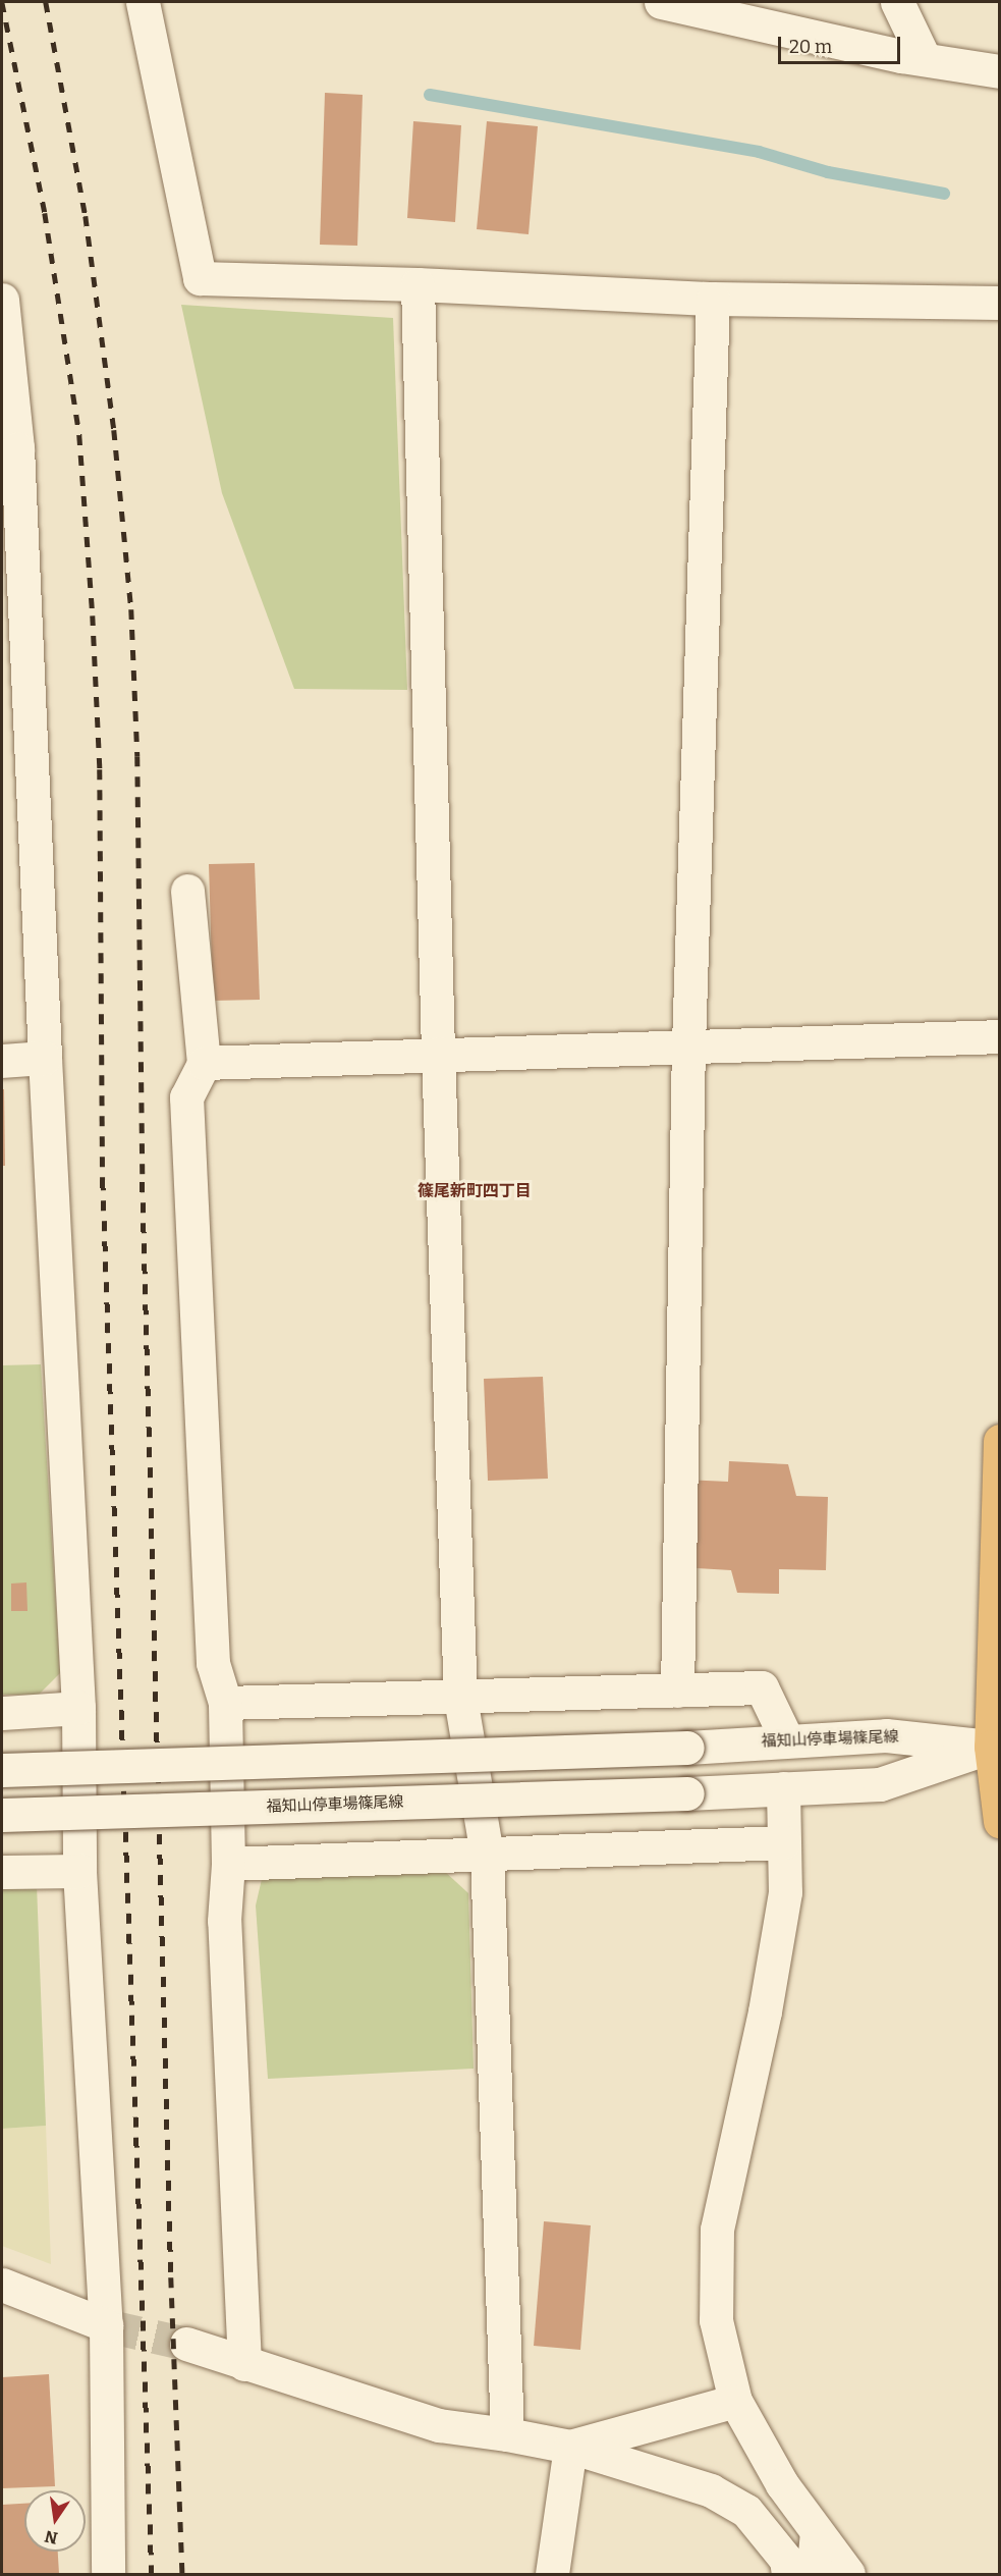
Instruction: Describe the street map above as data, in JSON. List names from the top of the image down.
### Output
{
  "streets": {
    "street": ["福知山停車場篠尾線"]
  },
  "districts": ["篠尾新町四丁目"],
  "scale_bar": "20 m",
  "north": "bottom"
}
